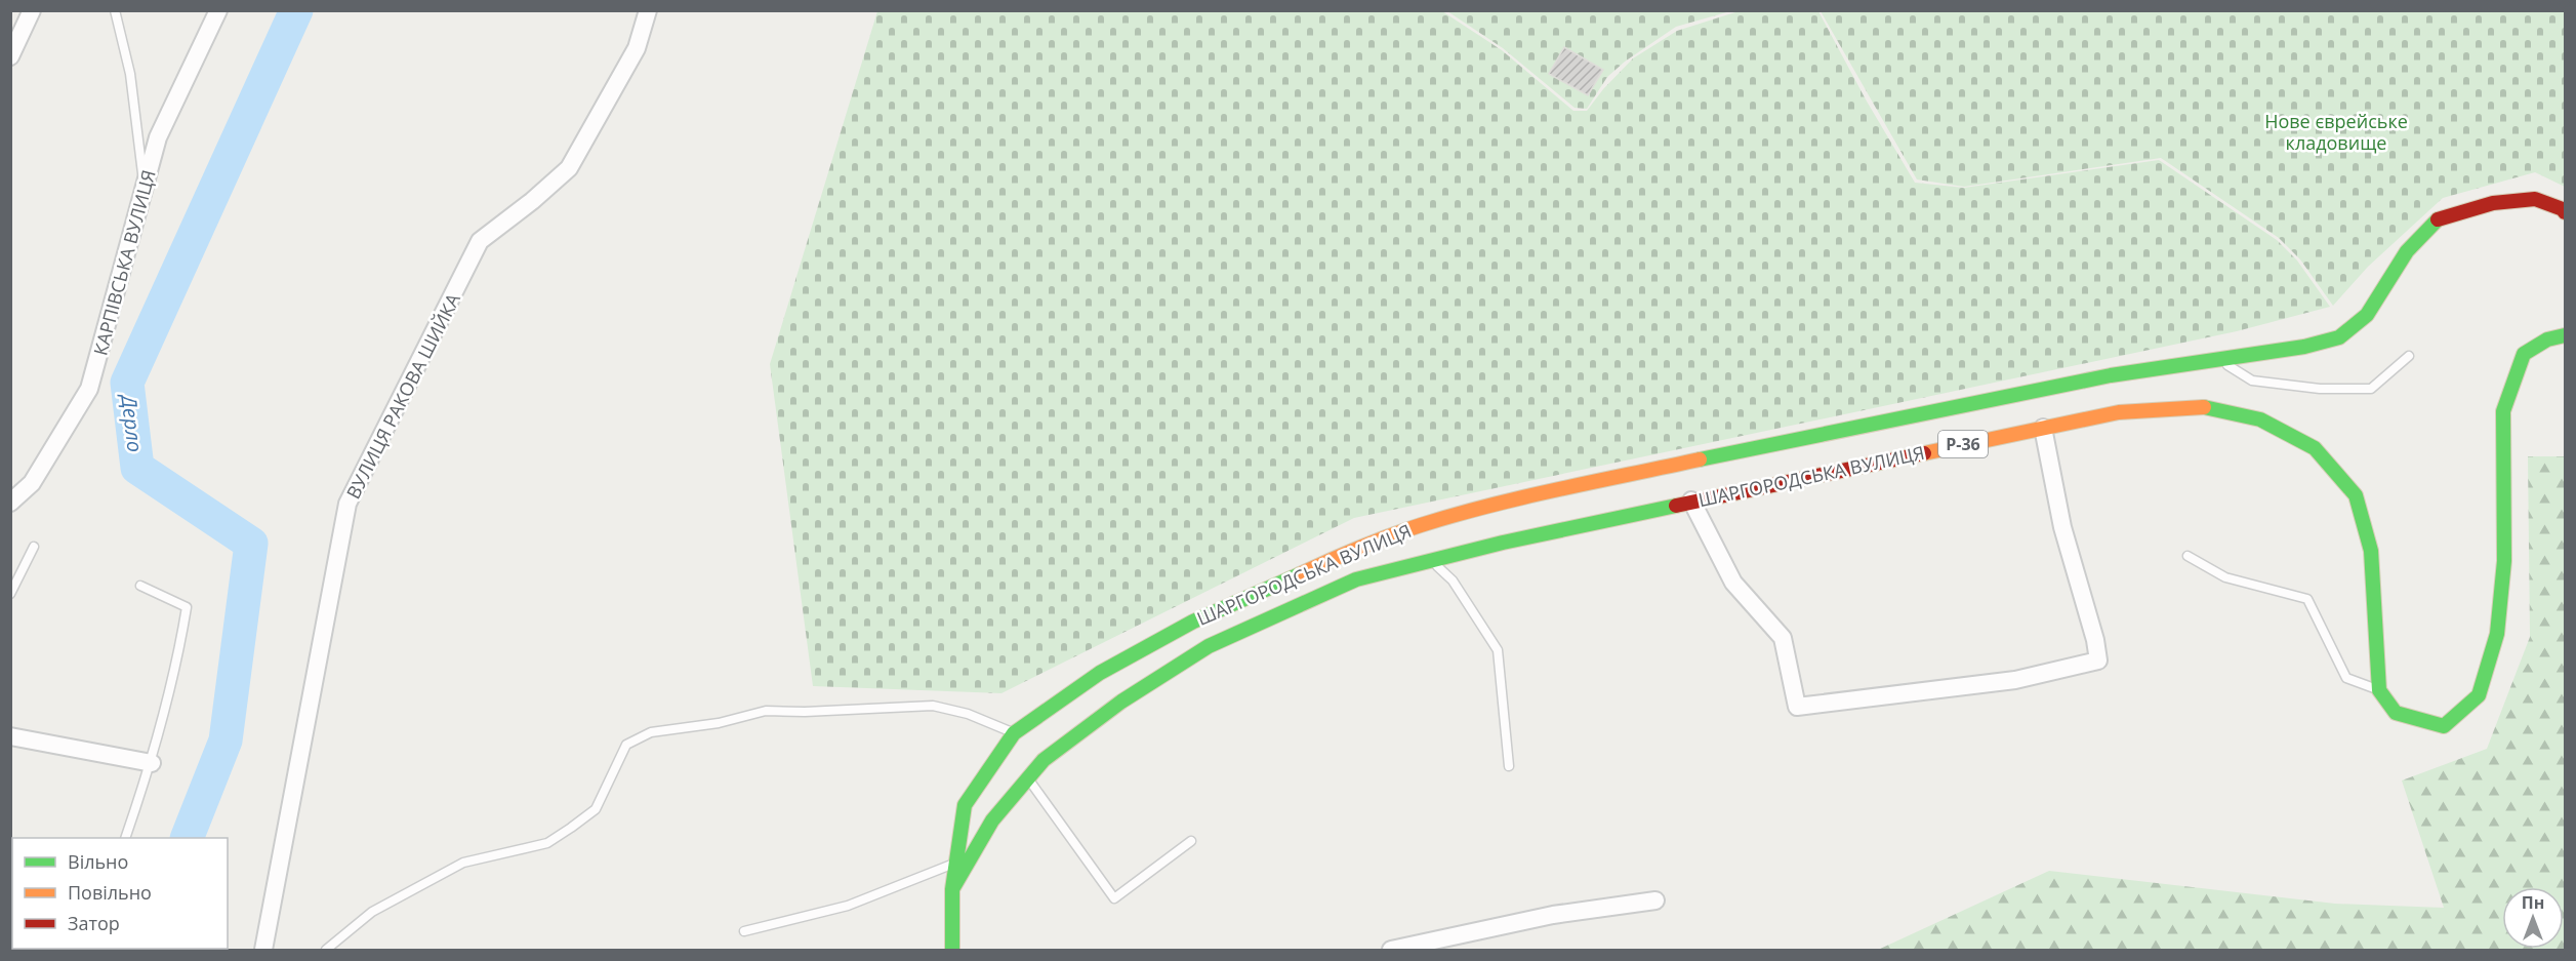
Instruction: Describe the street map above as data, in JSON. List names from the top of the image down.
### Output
{
  "streets": {
    "main road": ["Р-36", "ШАРГОРОДСЬКА ВУЛИЦЯ"],
    "street": ["КАРПІВСЬКА ВУЛИЦЯ", "ВУЛИЦЯ РАКОВА ШИЙКА"]
  },
  "water": ["Дерло"],
  "parks": ["Нове єврейське кладовище"],
  "legend": ["Вільно", "Повільно", "Затор"],
  "north": "top"
}
